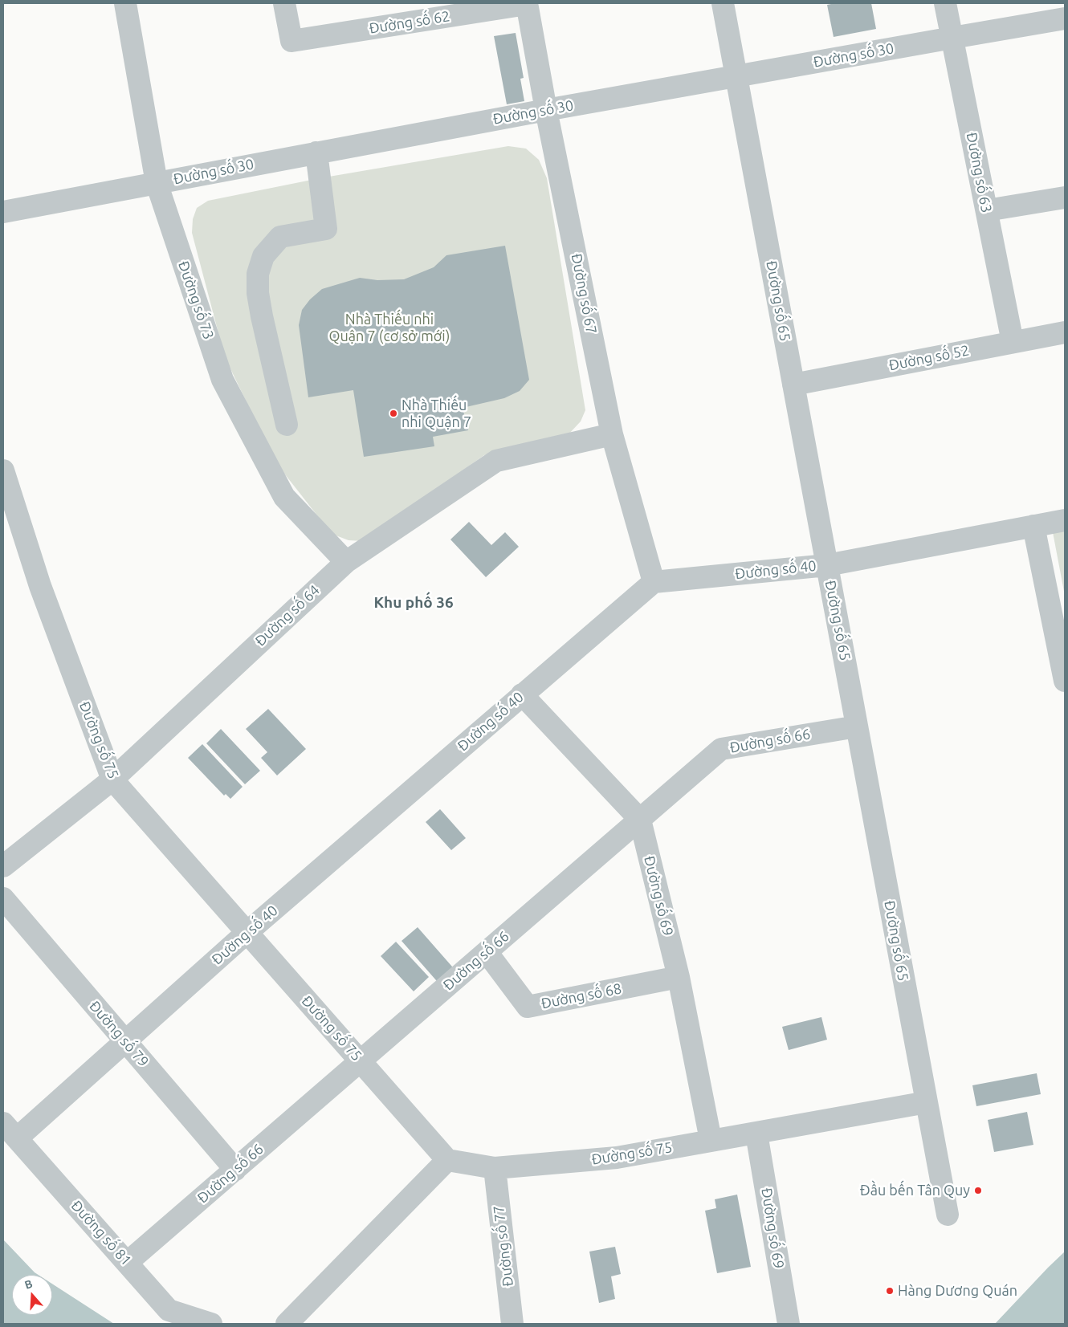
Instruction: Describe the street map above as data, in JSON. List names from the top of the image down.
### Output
{
  "streets": {
    "street": [
      "Đường số 62",
      "Đường số 30",
      "Đường số 63",
      "Đường số 67",
      "Đường số 73",
      "Đường số 65",
      "Đường số 52",
      "Đường số 40",
      "Đường số 64",
      "Đường số 75",
      "Đường số 66",
      "Đường số 69",
      "Đường số 68",
      "Đường số 79",
      "Đường số 81",
      "Đường số 77"
    ]
  },
  "crossings": [
    ["Đường số 62", "Đường số 67"],
    ["Đường số 30", "Đường số 63"],
    ["Đường số 30", "Đường số 67"],
    ["Đường số 30", "Đường số 73"],
    ["Đường số 30", "Đường số 65"],
    ["Đường số 63", "Đường số 52"],
    ["Đường số 67", "Đường số 40"],
    ["Đường số 67", "Đường số 64"],
    ["Đường số 73", "Đường số 64"],
    ["Đường số 65", "Đường số 52"],
    ["Đường số 65", "Đường số 40"],
    ["Đường số 65", "Đường số 75"],
    ["Đường số 65", "Đường số 66"],
    ["Đường số 40", "Đường số 75"],
    ["Đường số 40", "Đường số 69"],
    ["Đường số 40", "Đường số 79"],
    ["Đường số 40", "Đường số 81"],
    ["Đường số 64", "Đường số 75"],
    ["Đường số 75", "Đường số 66"],
    ["Đường số 75", "Đường số 69"],
    ["Đường số 75", "Đường số 77"],
    ["Đường số 66", "Đường số 69"],
    ["Đường số 66", "Đường số 68"],
    ["Đường số 66", "Đường số 79"],
    ["Đường số 66", "Đường số 81"],
    ["Đường số 69", "Đường số 68"]
  ],
  "districts": ["Khu phố 36"],
  "parks": ["Nhà Thiếu nhi Quận 7 (cơ sở mới)"],
  "places": ["Nhà Thiếu nhi Quận 7", "Đầu bến Tân Quy", "Hàng Dương Quán"],
  "north": "top"
}
